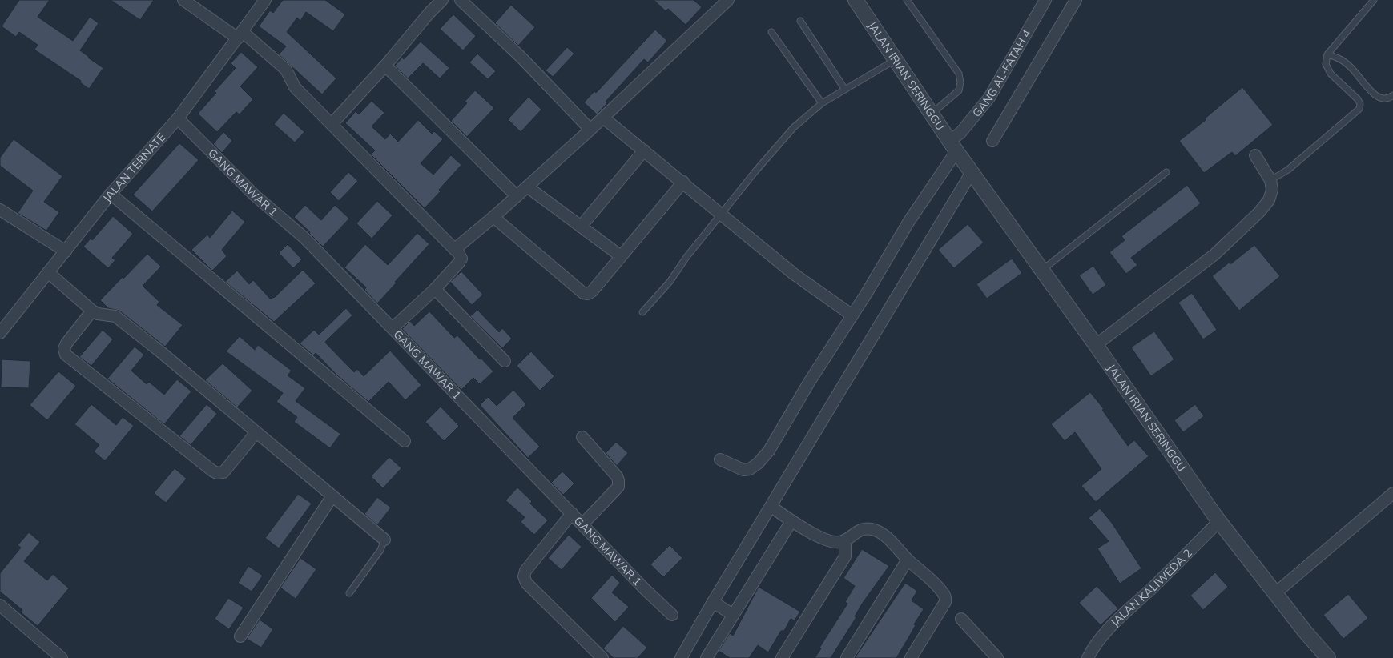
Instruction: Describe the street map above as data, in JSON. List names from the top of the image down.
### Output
{
  "streets": {
    "street": [
      "GANG AL-FATAH 4",
      "JALAN IRIAN SERINGGU",
      "JALAN TERNATE",
      "GANG MAWAR 1",
      "JALAN KALIWEDA 2"
    ]
  },
  "crossings": [
    ["GANG AL-FATAH 4", "JALAN IRIAN SERINGGU"],
    ["JALAN IRIAN SERINGGU", "JALAN KALIWEDA 2"],
    ["JALAN TERNATE", "GANG MAWAR 1"]
  ]
}
